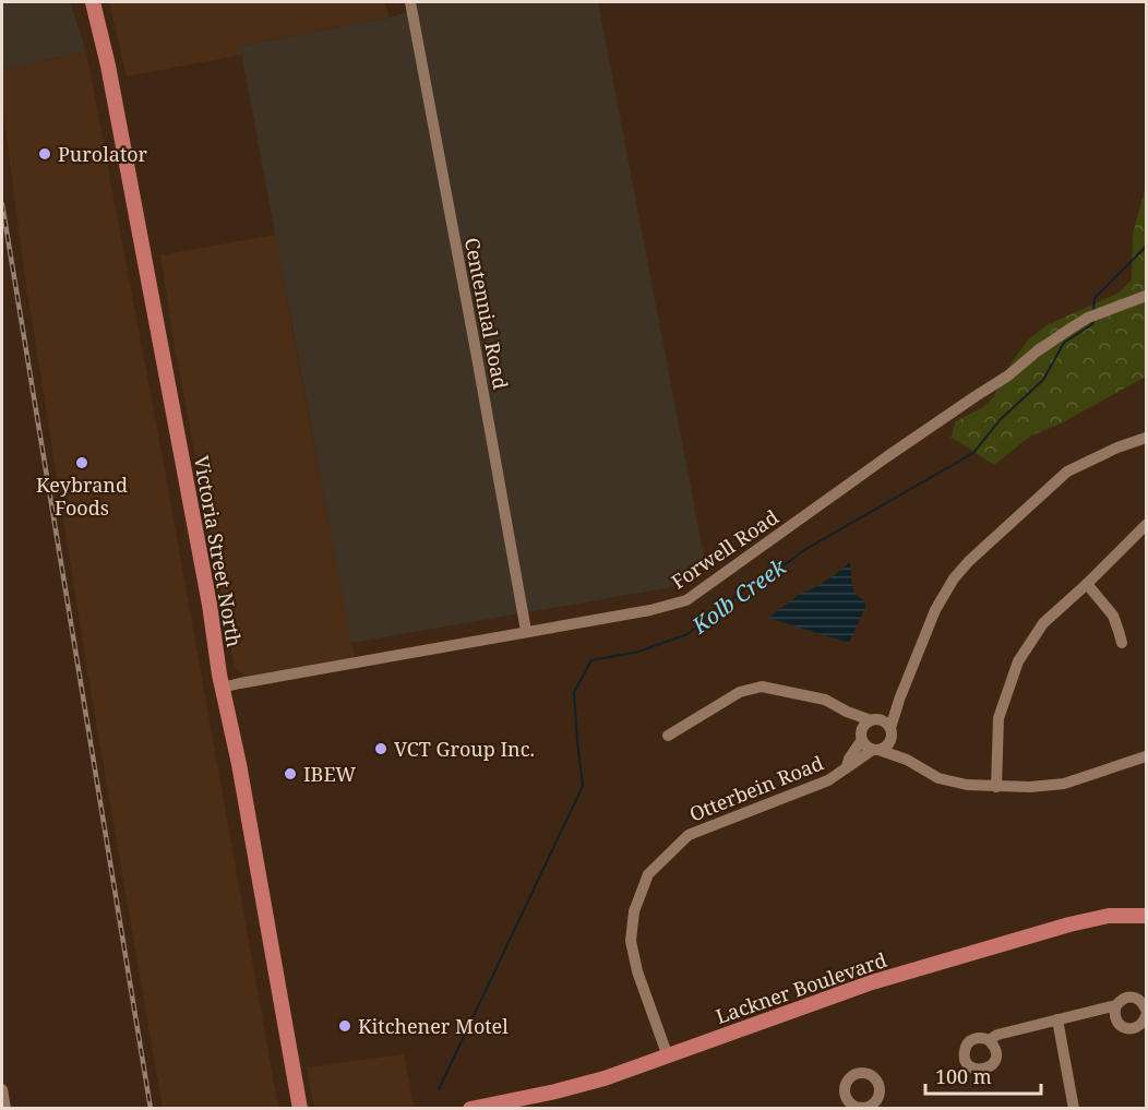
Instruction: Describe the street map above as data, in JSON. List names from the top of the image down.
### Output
{
  "streets": {
    "main road": ["Victoria Street North", "Lackner Boulevard"],
    "street": ["Centennial Road", "Forwell Road", "Otterbein Road"]
  },
  "crossings": [
    ["Centennial Road", "Forwell Road"],
    ["Forwell Road", "Victoria Street North"],
    ["Otterbein Road", "Lackner Boulevard"]
  ],
  "water": ["Kolb Creek"],
  "places": [
    "Purolator",
    "Keybrand Foods",
    "VCT Group Inc.",
    "IBEW",
    "Kitchener Motel"
  ],
  "scale_bar": "100 m"
}
